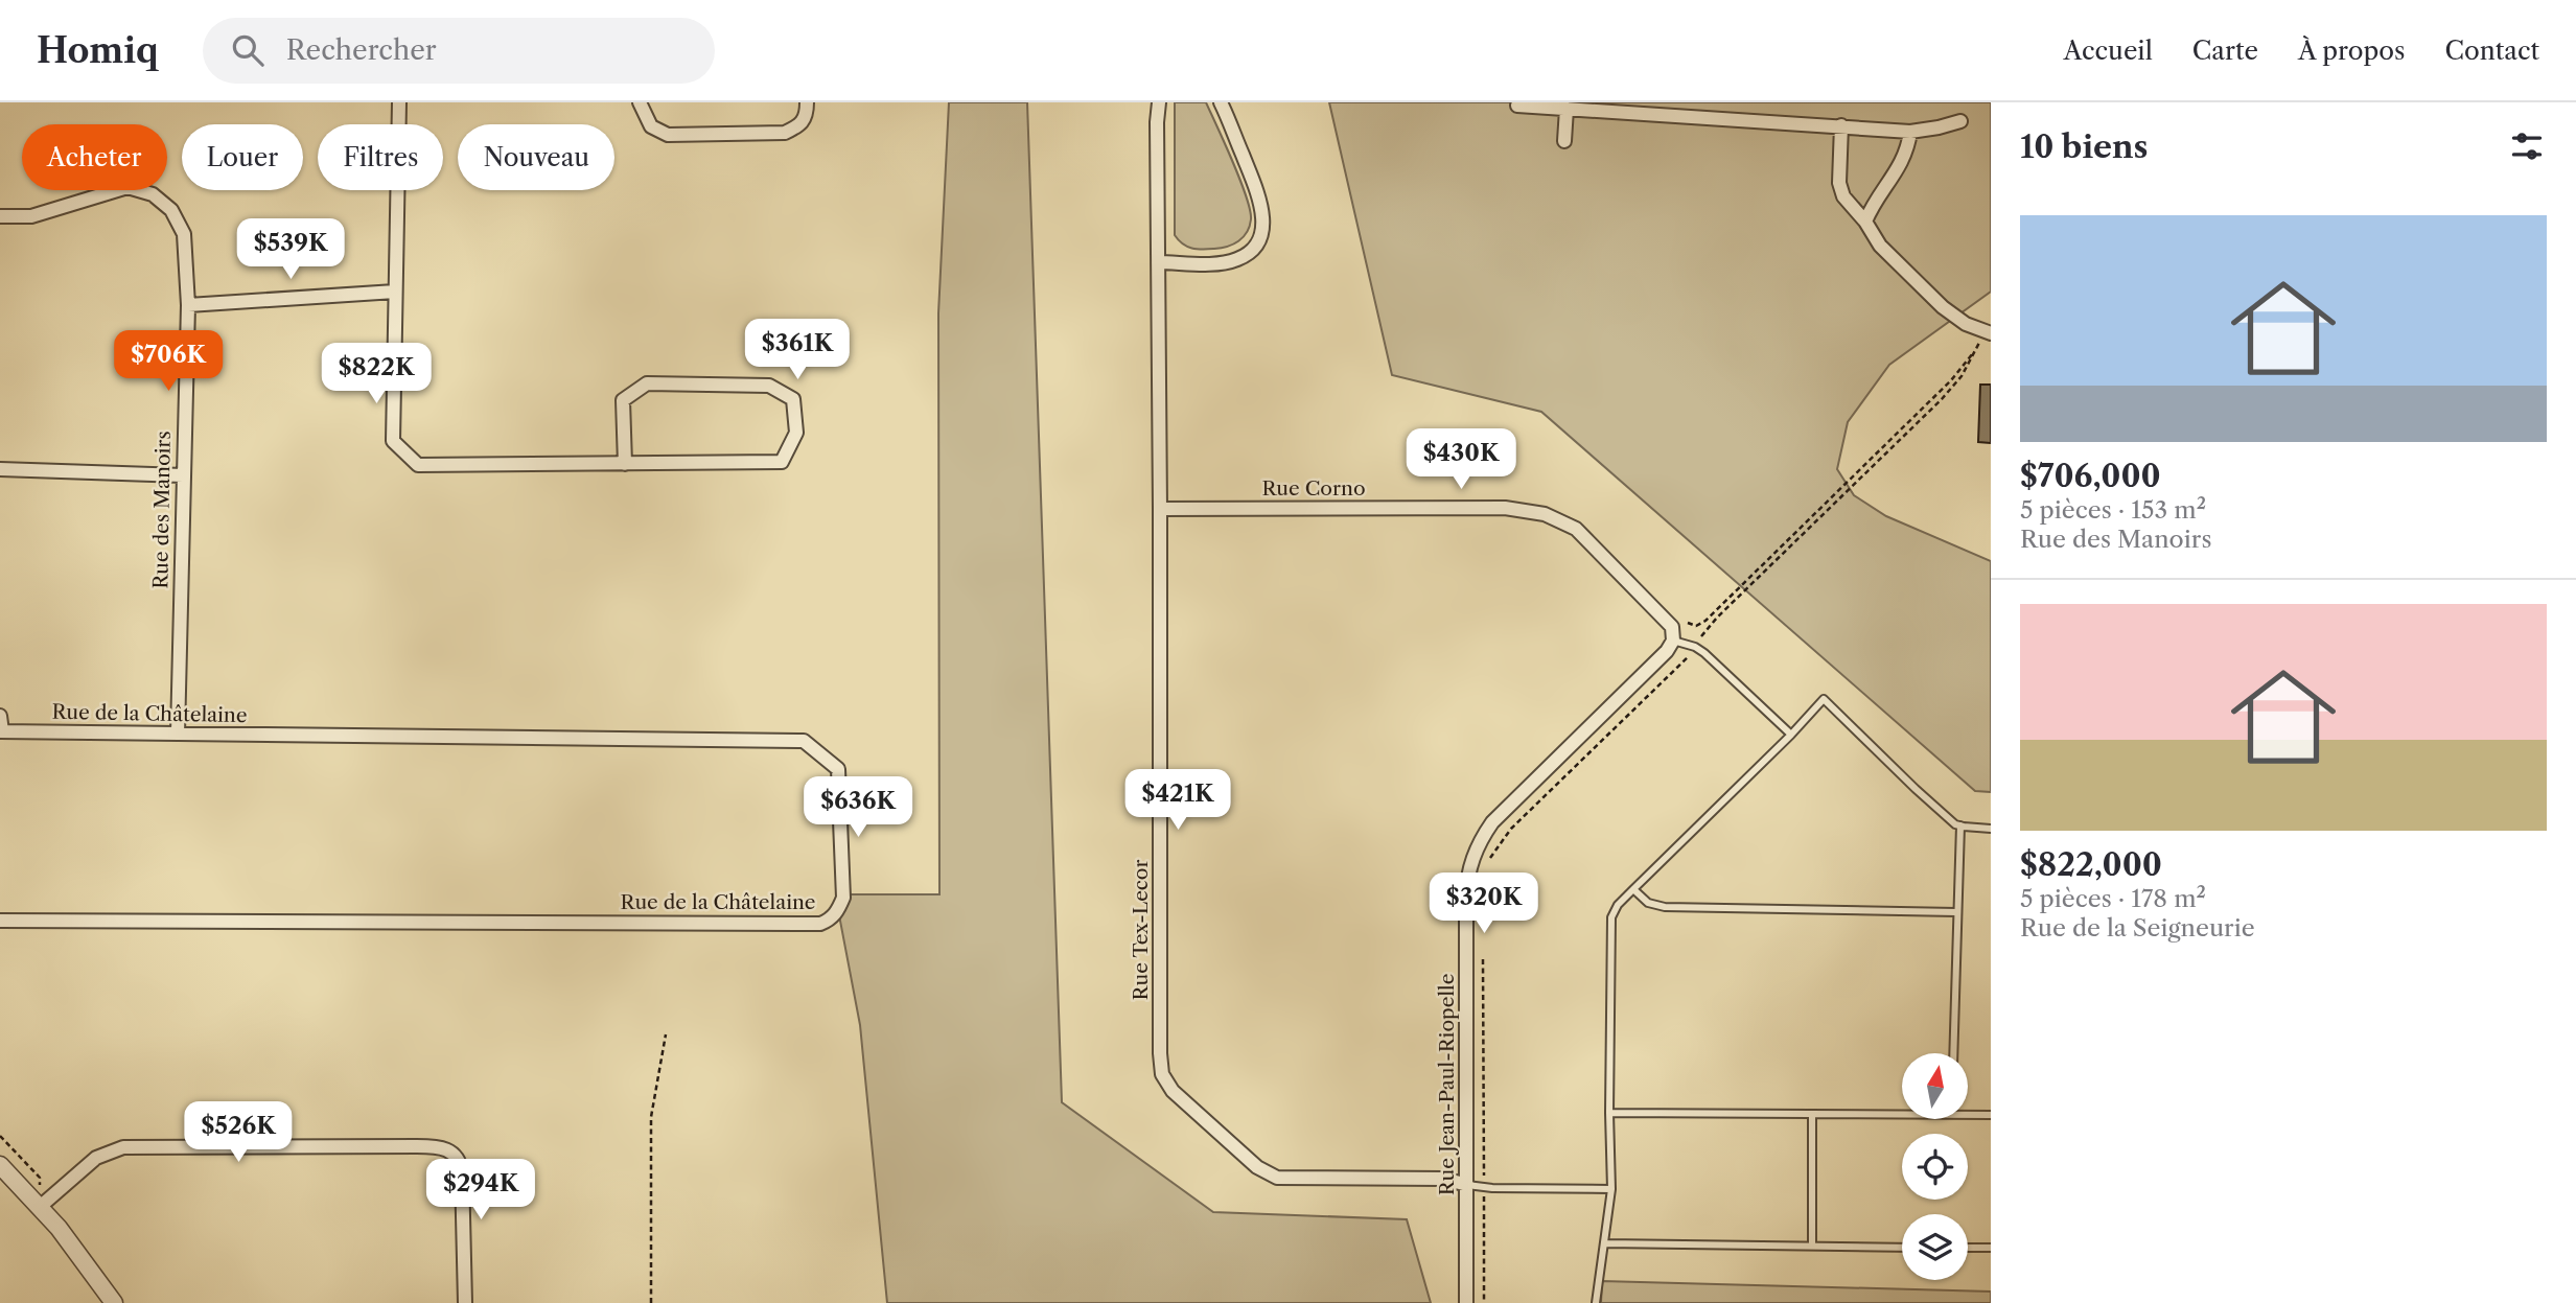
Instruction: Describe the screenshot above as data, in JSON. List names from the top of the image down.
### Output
{
  "streets": {
    "street": [
      "Rue Corno",
      "Rue des Manoirs",
      "Rue de la Châtelaine",
      "Rue Tex-Lecor",
      "Rue Jean-Paul-Riopelle"
    ]
  },
  "crossings": [
    ["Rue Corno", "Rue Tex-Lecor"],
    ["Rue Corno", "Rue Jean-Paul-Riopelle"],
    ["Rue des Manoirs", "Rue de la Châtelaine"],
    ["Rue Tex-Lecor", "Rue Jean-Paul-Riopelle"]
  ],
  "north": "top",
  "page": {
    "header": "Homiq",
    "search": "Rechercher",
    "nav": [
      "Accueil",
      "Carte",
      "À propos",
      "Contact"
    ],
    "heading": "10 biens",
    "chip": [
      "Acheter",
      "Louer",
      "Filtres",
      "Nouveau"
    ],
    "list": [
      {
        "name": "$706,000",
        "note": "5 pièces · 153 m² · Rue des Manoirs"
      },
      {
        "name": "$822,000",
        "note": "5 pièces · 178 m² · Rue de la Seigneurie"
      }
    ],
    "price": [
      "$539K",
      "$361K",
      "$706K",
      "$822K",
      "$430K",
      "$421K",
      "$636K",
      "$320K",
      "$526K",
      "$294K"
    ]
  }
}
